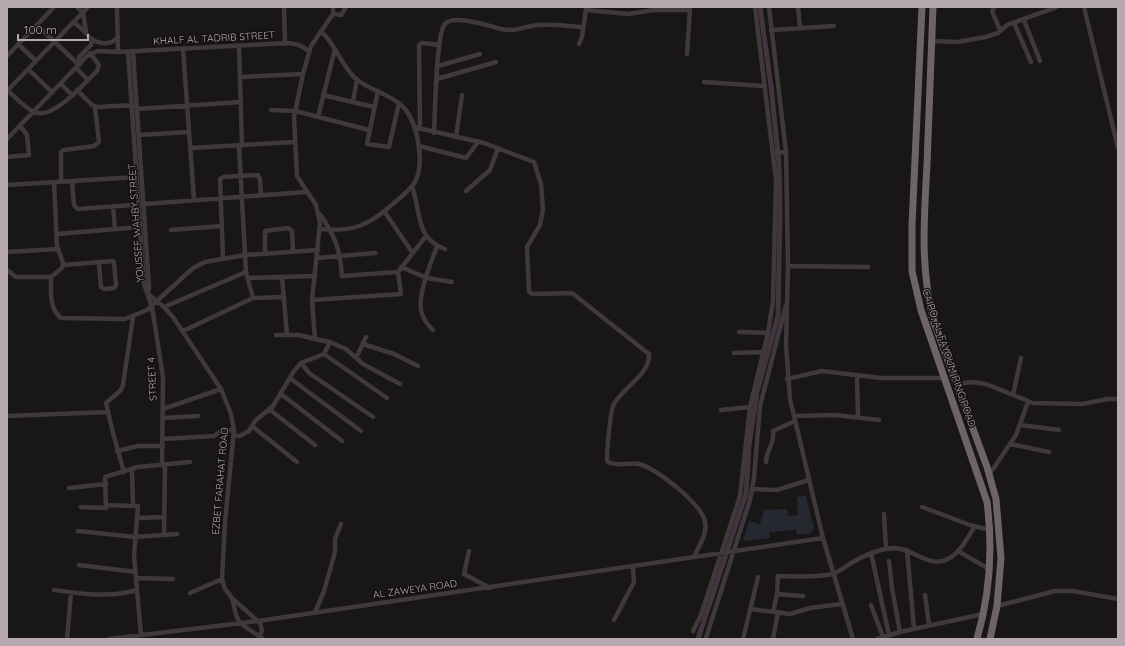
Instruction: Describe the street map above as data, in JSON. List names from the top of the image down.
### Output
{
  "streets": {
    "highway": ["CAIRO, AL FAYOUM RING ROAD"],
    "street": [
      "KHALF AL TADRIB STREET",
      "YOUSSEF WAHBY STREET",
      "STREET 4",
      "EZBET FARAHAT ROAD",
      "AL ZAWEYA ROAD"
    ]
  },
  "crossings": [
    ["KHALF AL TADRIB STREET", "YOUSSEF WAHBY STREET"],
    ["YOUSSEF WAHBY STREET", "STREET 4"],
    ["YOUSSEF WAHBY STREET", "EZBET FARAHAT ROAD"],
    ["STREET 4", "EZBET FARAHAT ROAD"],
    ["EZBET FARAHAT ROAD", "AL ZAWEYA ROAD"]
  ],
  "scale_bar": "100 m"
}
